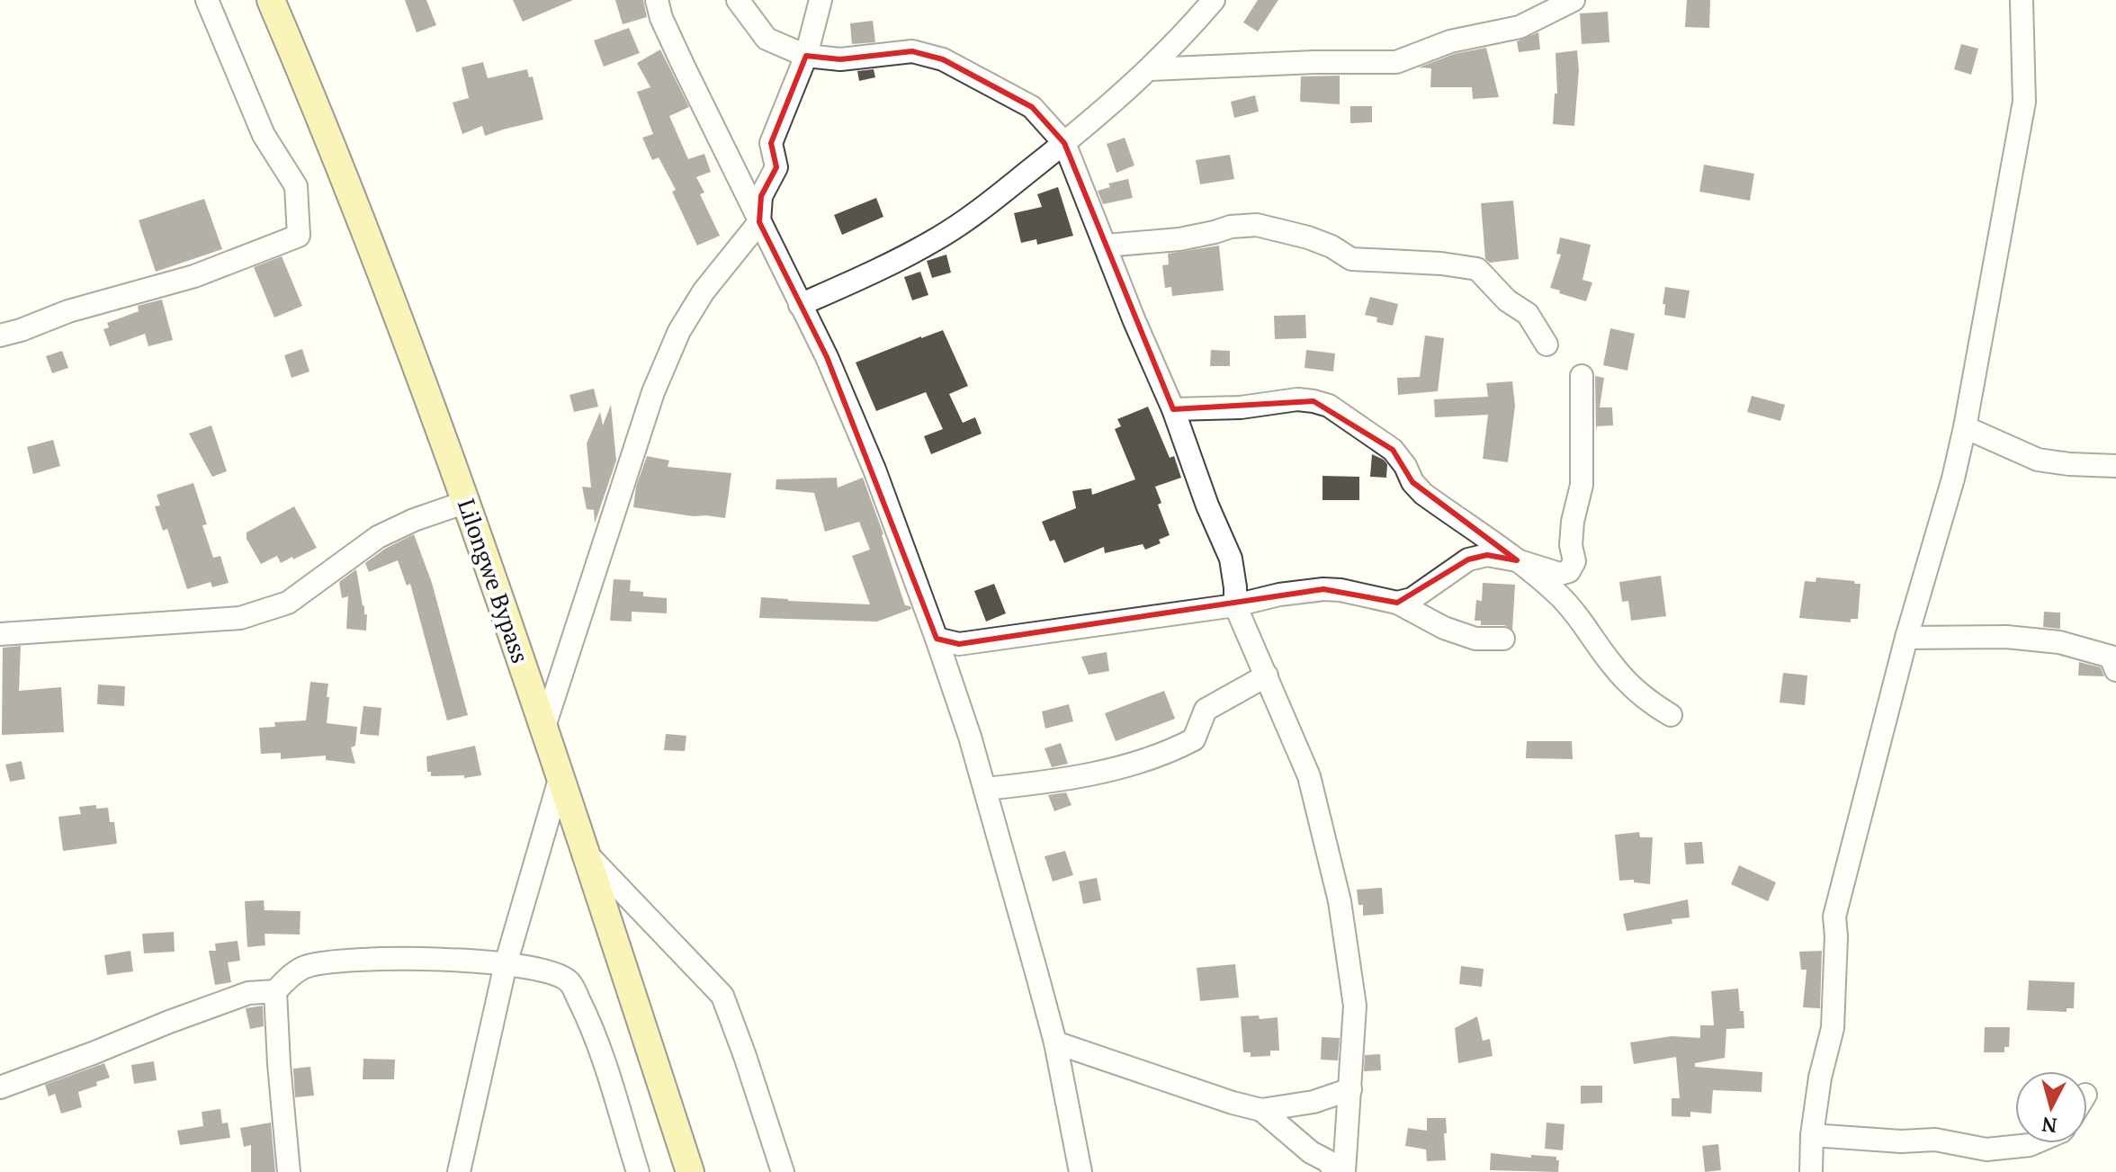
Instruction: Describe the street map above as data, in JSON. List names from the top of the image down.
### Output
{
  "streets": {
    "main road": ["Lilongwe Bypass"]
  },
  "north": "bottom"
}
